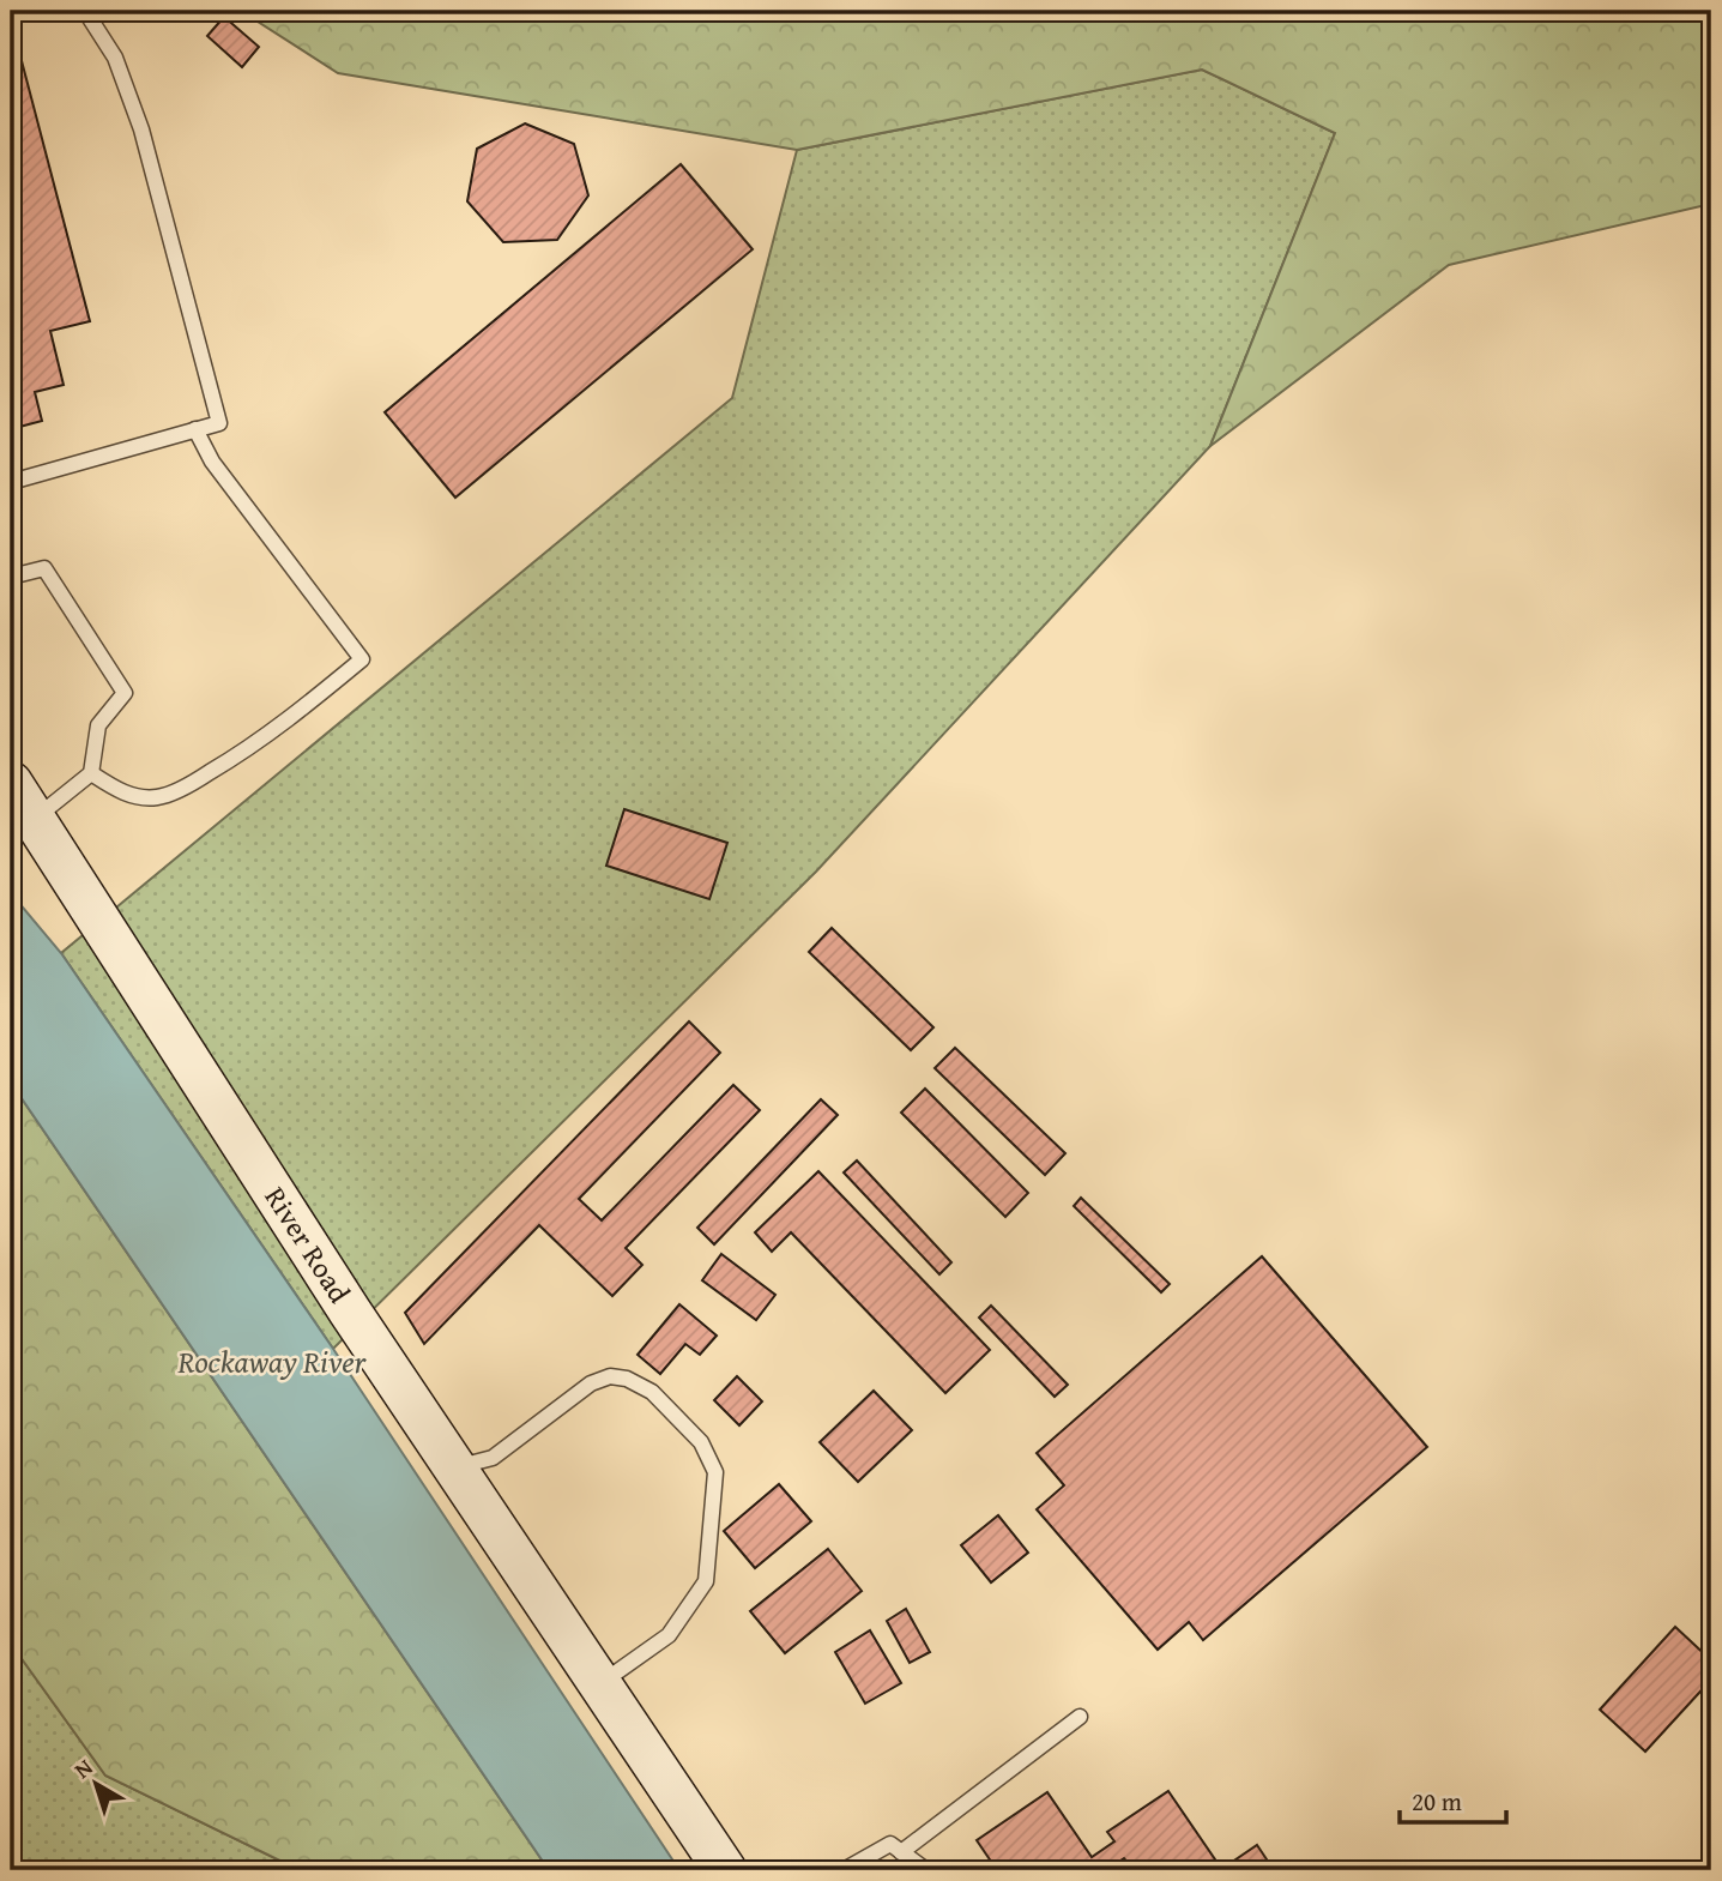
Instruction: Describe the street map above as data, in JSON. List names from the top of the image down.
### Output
{
  "streets": {
    "street": ["River Road"]
  },
  "water": ["Rockaway River"],
  "scale_bar": "20 m",
  "north": "top left"
}
